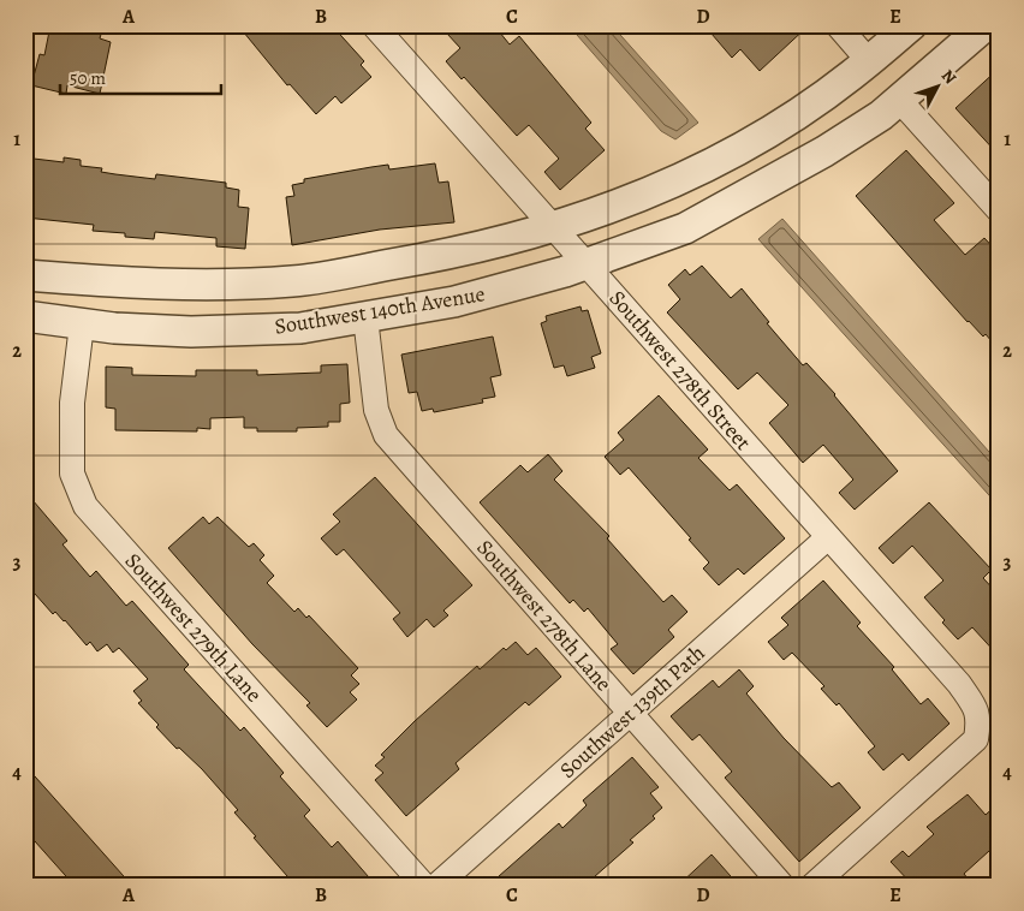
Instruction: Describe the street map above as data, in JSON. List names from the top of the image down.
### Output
{
  "streets": {
    "street": [
      "Southwest 140th Avenue",
      "Southwest 278th Street",
      "Southwest 278th Lane",
      "Southwest 279th Lane",
      "Southwest 139th Path"
    ]
  },
  "crossings": [
    ["Southwest 140th Avenue", "Southwest 278th Street"],
    ["Southwest 140th Avenue", "Southwest 278th Lane"],
    ["Southwest 140th Avenue", "Southwest 279th Lane"],
    ["Southwest 278th Street", "Southwest 139th Path"],
    ["Southwest 278th Lane", "Southwest 139th Path"]
  ],
  "scale_bar": "50 m",
  "north": "top right",
  "grid": {
    "columns": [
      "A",
      "B",
      "C",
      "D",
      "E"
    ],
    "rows": [
      "1",
      "2",
      "3",
      "4"
    ]
  }
}
